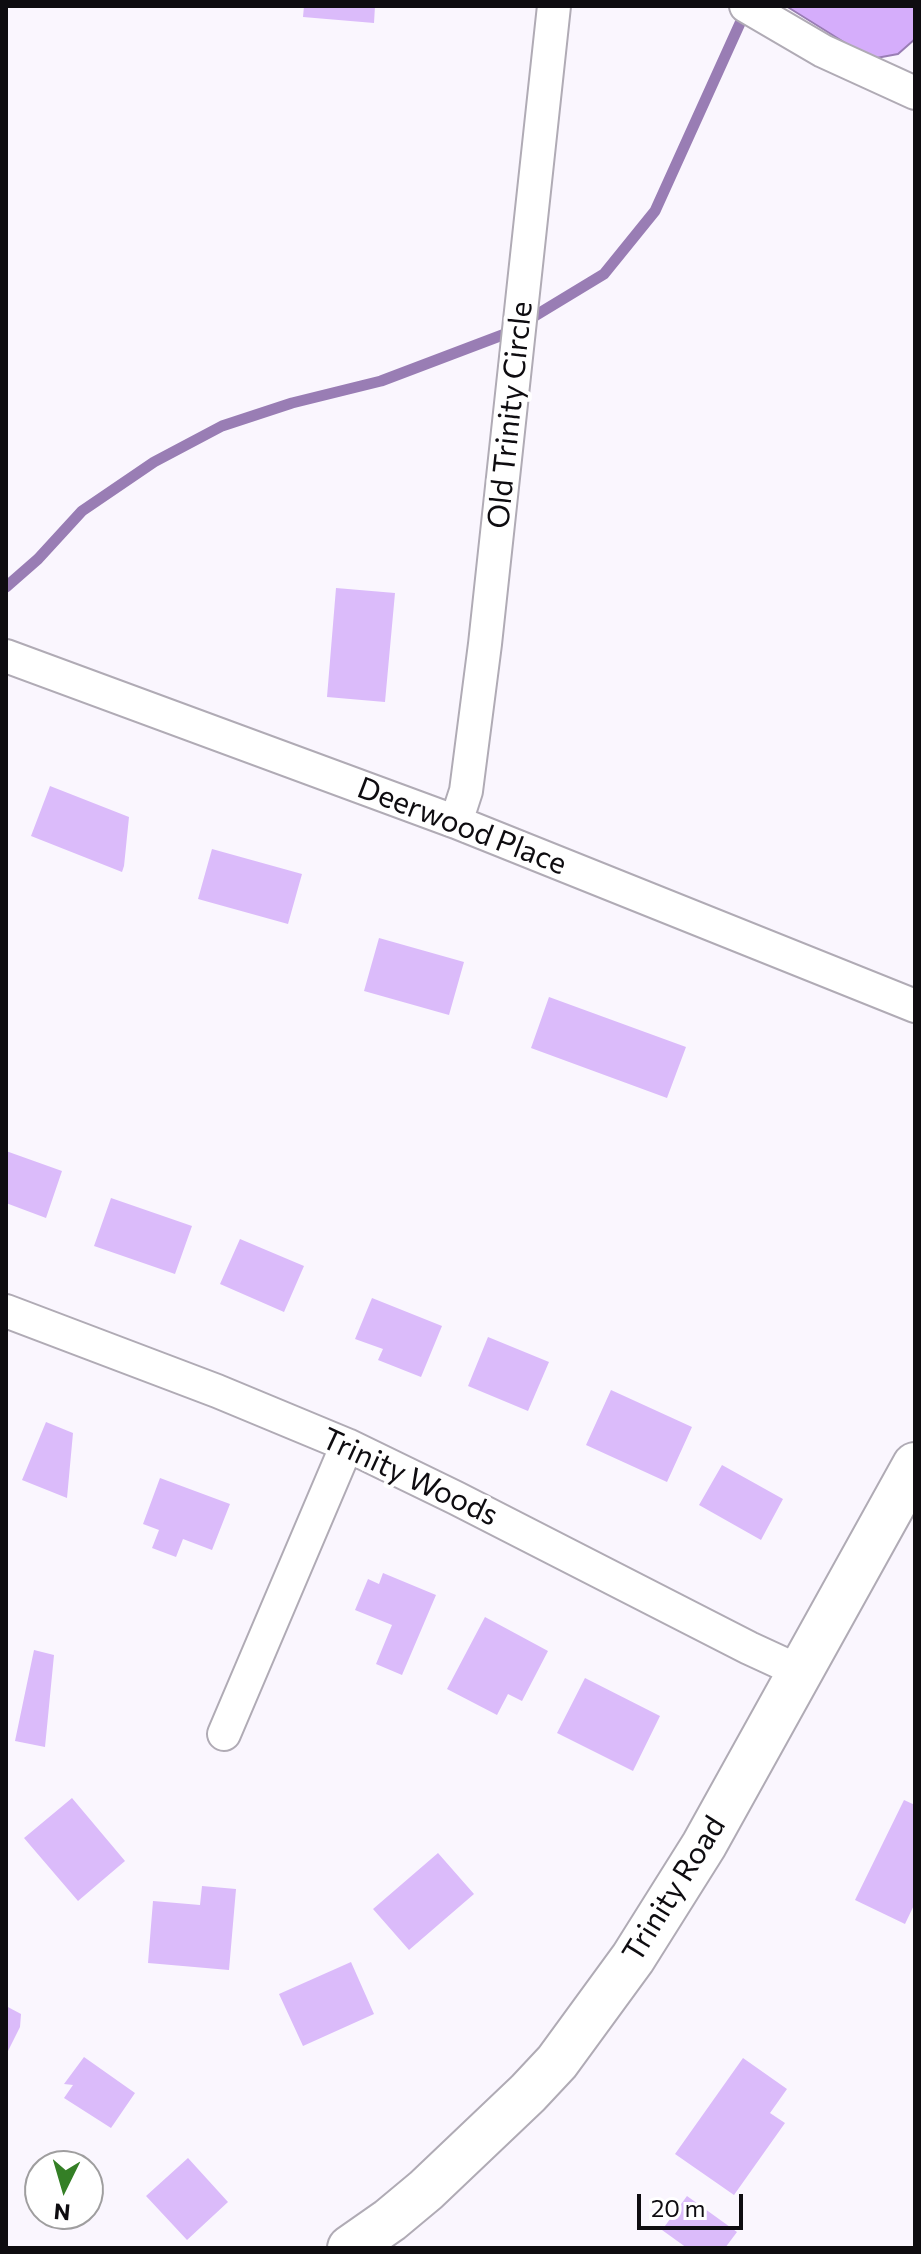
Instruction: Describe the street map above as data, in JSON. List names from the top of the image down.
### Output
{
  "streets": {
    "main road": ["Trinity Road"],
    "street": ["Old Trinity Circle", "Deerwood Place", "Trinity Woods"]
  },
  "crossings": [
    ["Old Trinity Circle", "Deerwood Place"],
    ["Trinity Woods", "Trinity Road"]
  ],
  "scale_bar": "20 m",
  "north": "bottom"
}
